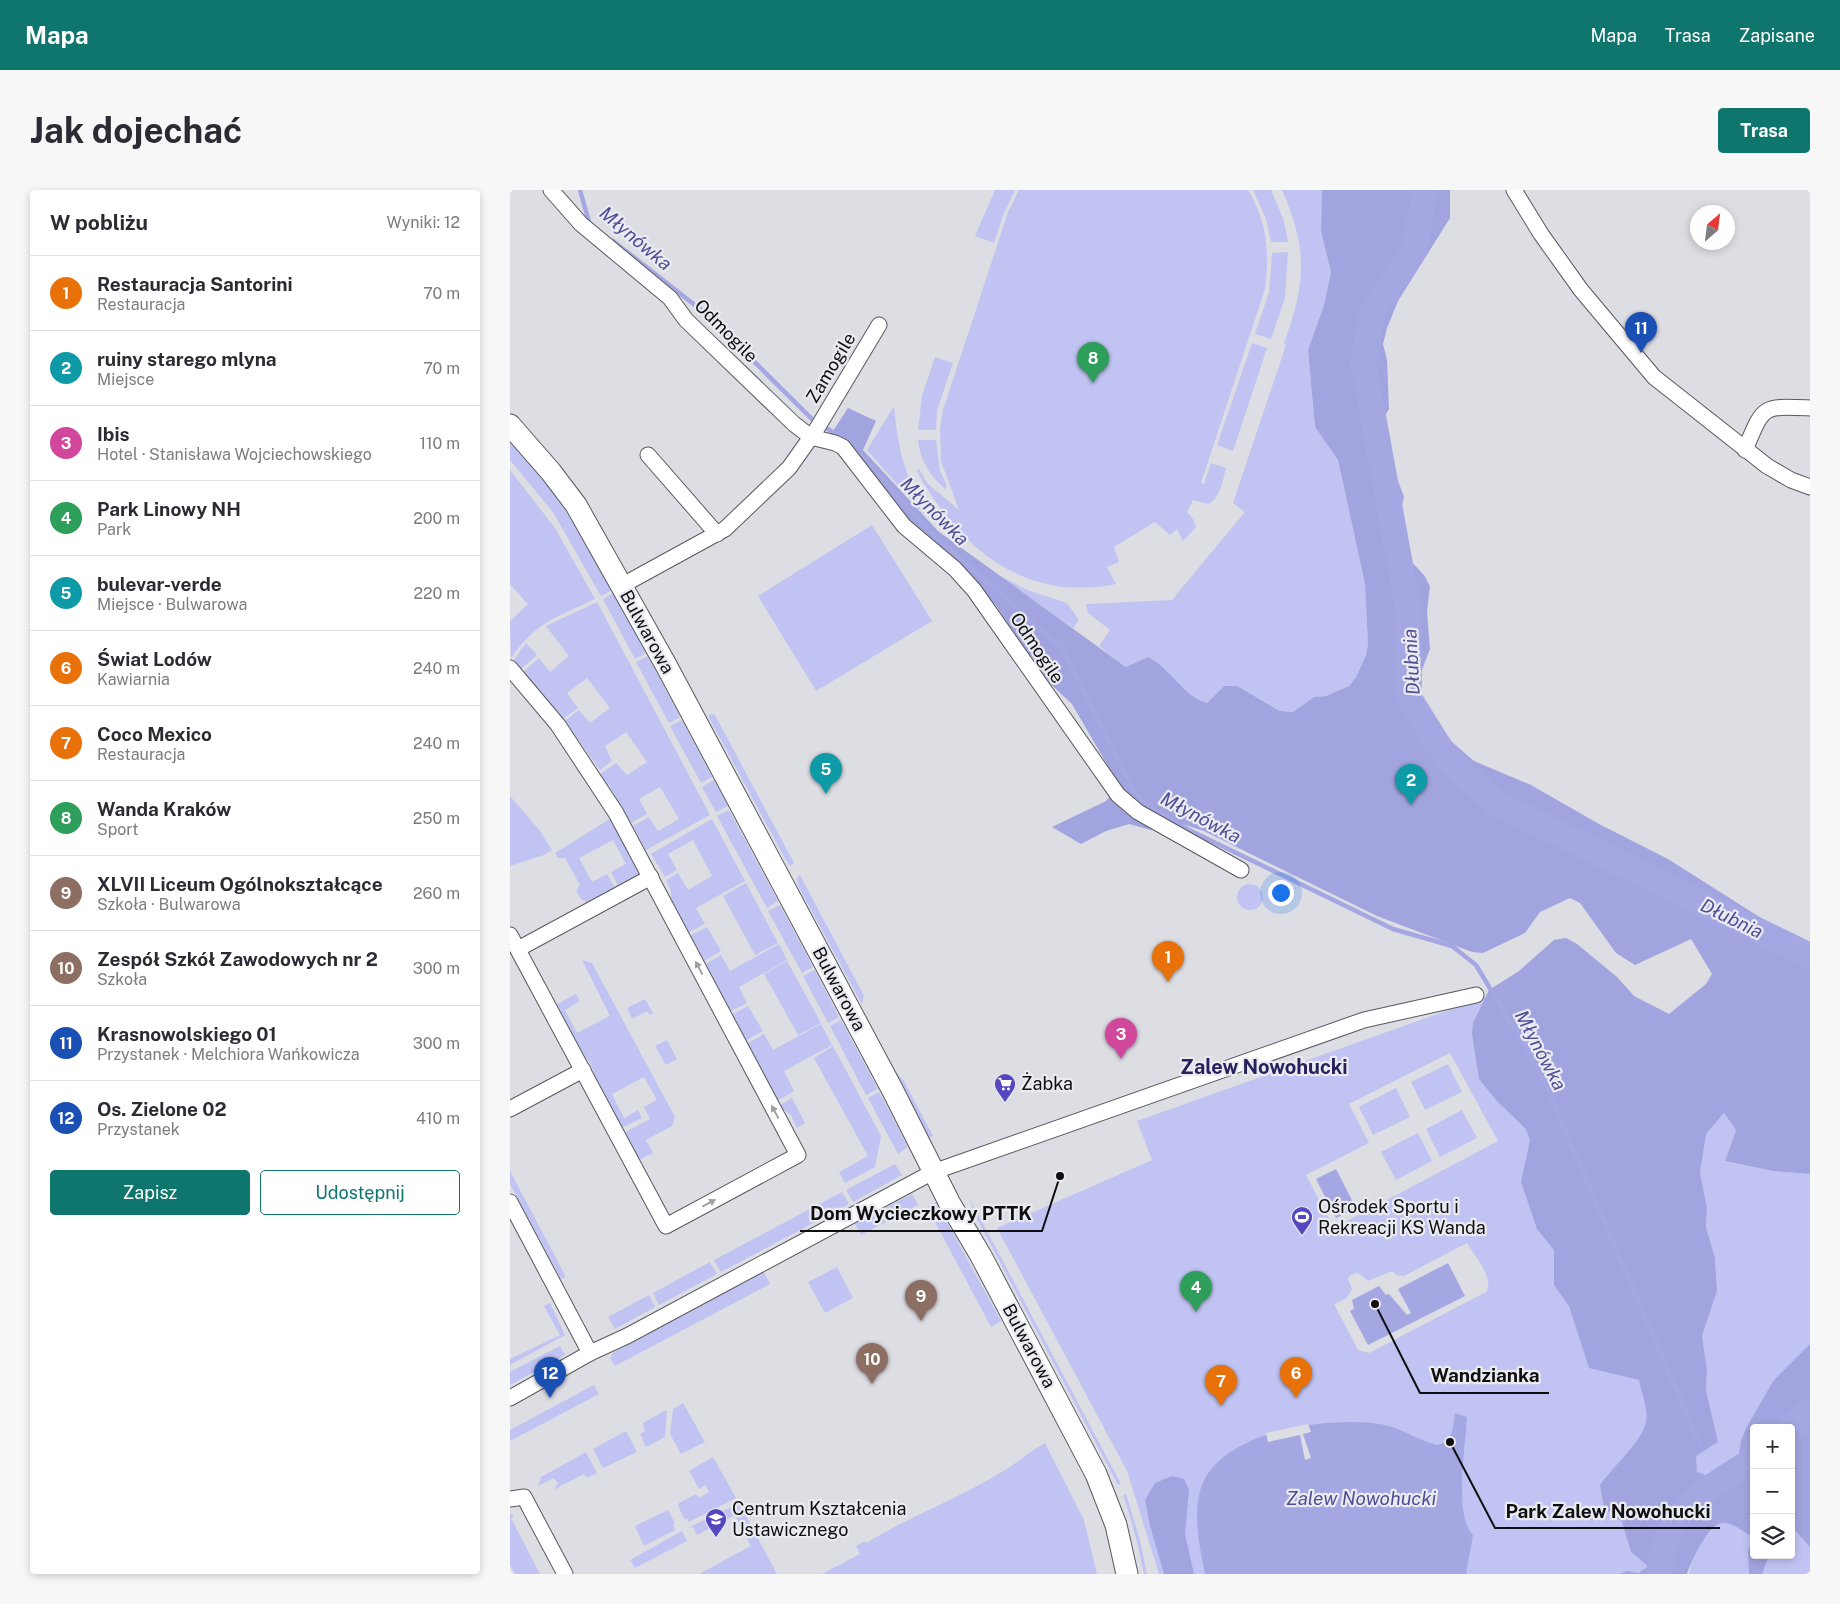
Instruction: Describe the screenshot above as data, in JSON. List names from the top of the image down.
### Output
{
  "streets": {
    "street": ["Odmogile", "Zamogile", "Bulwarowa"]
  },
  "crossings": [
    ["Odmogile", "Zamogile"]
  ],
  "districts": ["Zalew Nowohucki"],
  "water": ["Młynówka", "Dłubnia", "Zalew Nowohucki"],
  "places": {
    "supermarket": ["Żabka"],
    "other": ["Dom Wycieczkowy PTTK", "Wandzianka", "Park Zalew Nowohucki"],
    "sports": ["Ośrodek Sportu i Rekreacji KS Wanda"],
    "school or university": ["Centrum Kształcenia Ustawicznego"]
  },
  "north": "top right",
  "page": {
    "header": "Mapa",
    "nav": ["Mapa", "Trasa", "Zapisane"],
    "buttons": [
      "Trasa",
      ["Zapisz", "Udostępnij"]
    ],
    "title": "Jak dojechać",
    "heading": ["W pobliżu", "Wyniki: 12"],
    "list": [
      {
        "mark": "1",
        "name": "Restauracja Santorini",
        "note": "Restauracja",
        "value": "70 m"
      },
      {
        "mark": "2",
        "name": "ruiny starego mlyna",
        "note": "Miejsce",
        "value": "70 m"
      },
      {
        "mark": "3",
        "name": "Ibis",
        "note": "Hotel · Stanisława Wojciechowskiego",
        "value": "110 m"
      },
      {
        "mark": "4",
        "name": "Park Linowy NH",
        "note": "Park",
        "value": "200 m"
      },
      {
        "mark": "5",
        "name": "bulevar-verde",
        "note": "Miejsce · Bulwarowa",
        "value": "220 m"
      },
      {
        "mark": "6",
        "name": "Świat Lodów",
        "note": "Kawiarnia",
        "value": "240 m"
      },
      {
        "mark": "7",
        "name": "Coco Mexico",
        "note": "Restauracja",
        "value": "240 m"
      },
      {
        "mark": "8",
        "name": "Wanda Kraków",
        "note": "Sport",
        "value": "250 m"
      },
      {
        "mark": "9",
        "name": "XLVII Liceum Ogólnokształcące",
        "note": "Szkoła · Bulwarowa",
        "value": "260 m"
      },
      {
        "mark": "10",
        "name": "Zespół Szkół Zawodowych nr 2",
        "note": "Szkoła",
        "value": "300 m"
      },
      {
        "mark": "11",
        "name": "Krasnowolskiego 01",
        "note": "Przystanek · Melchiora Wańkowicza",
        "value": "300 m"
      },
      {
        "mark": "12",
        "name": "Os. Zielone 02",
        "note": "Przystanek",
        "value": "410 m"
      }
    ],
    "pins": [
      "11",
      "8",
      "5",
      "2",
      "1",
      "3",
      "4",
      "9",
      "10",
      "6",
      "12",
      "7"
    ],
    "map_buttons": ["+", "−"]
  }
}
